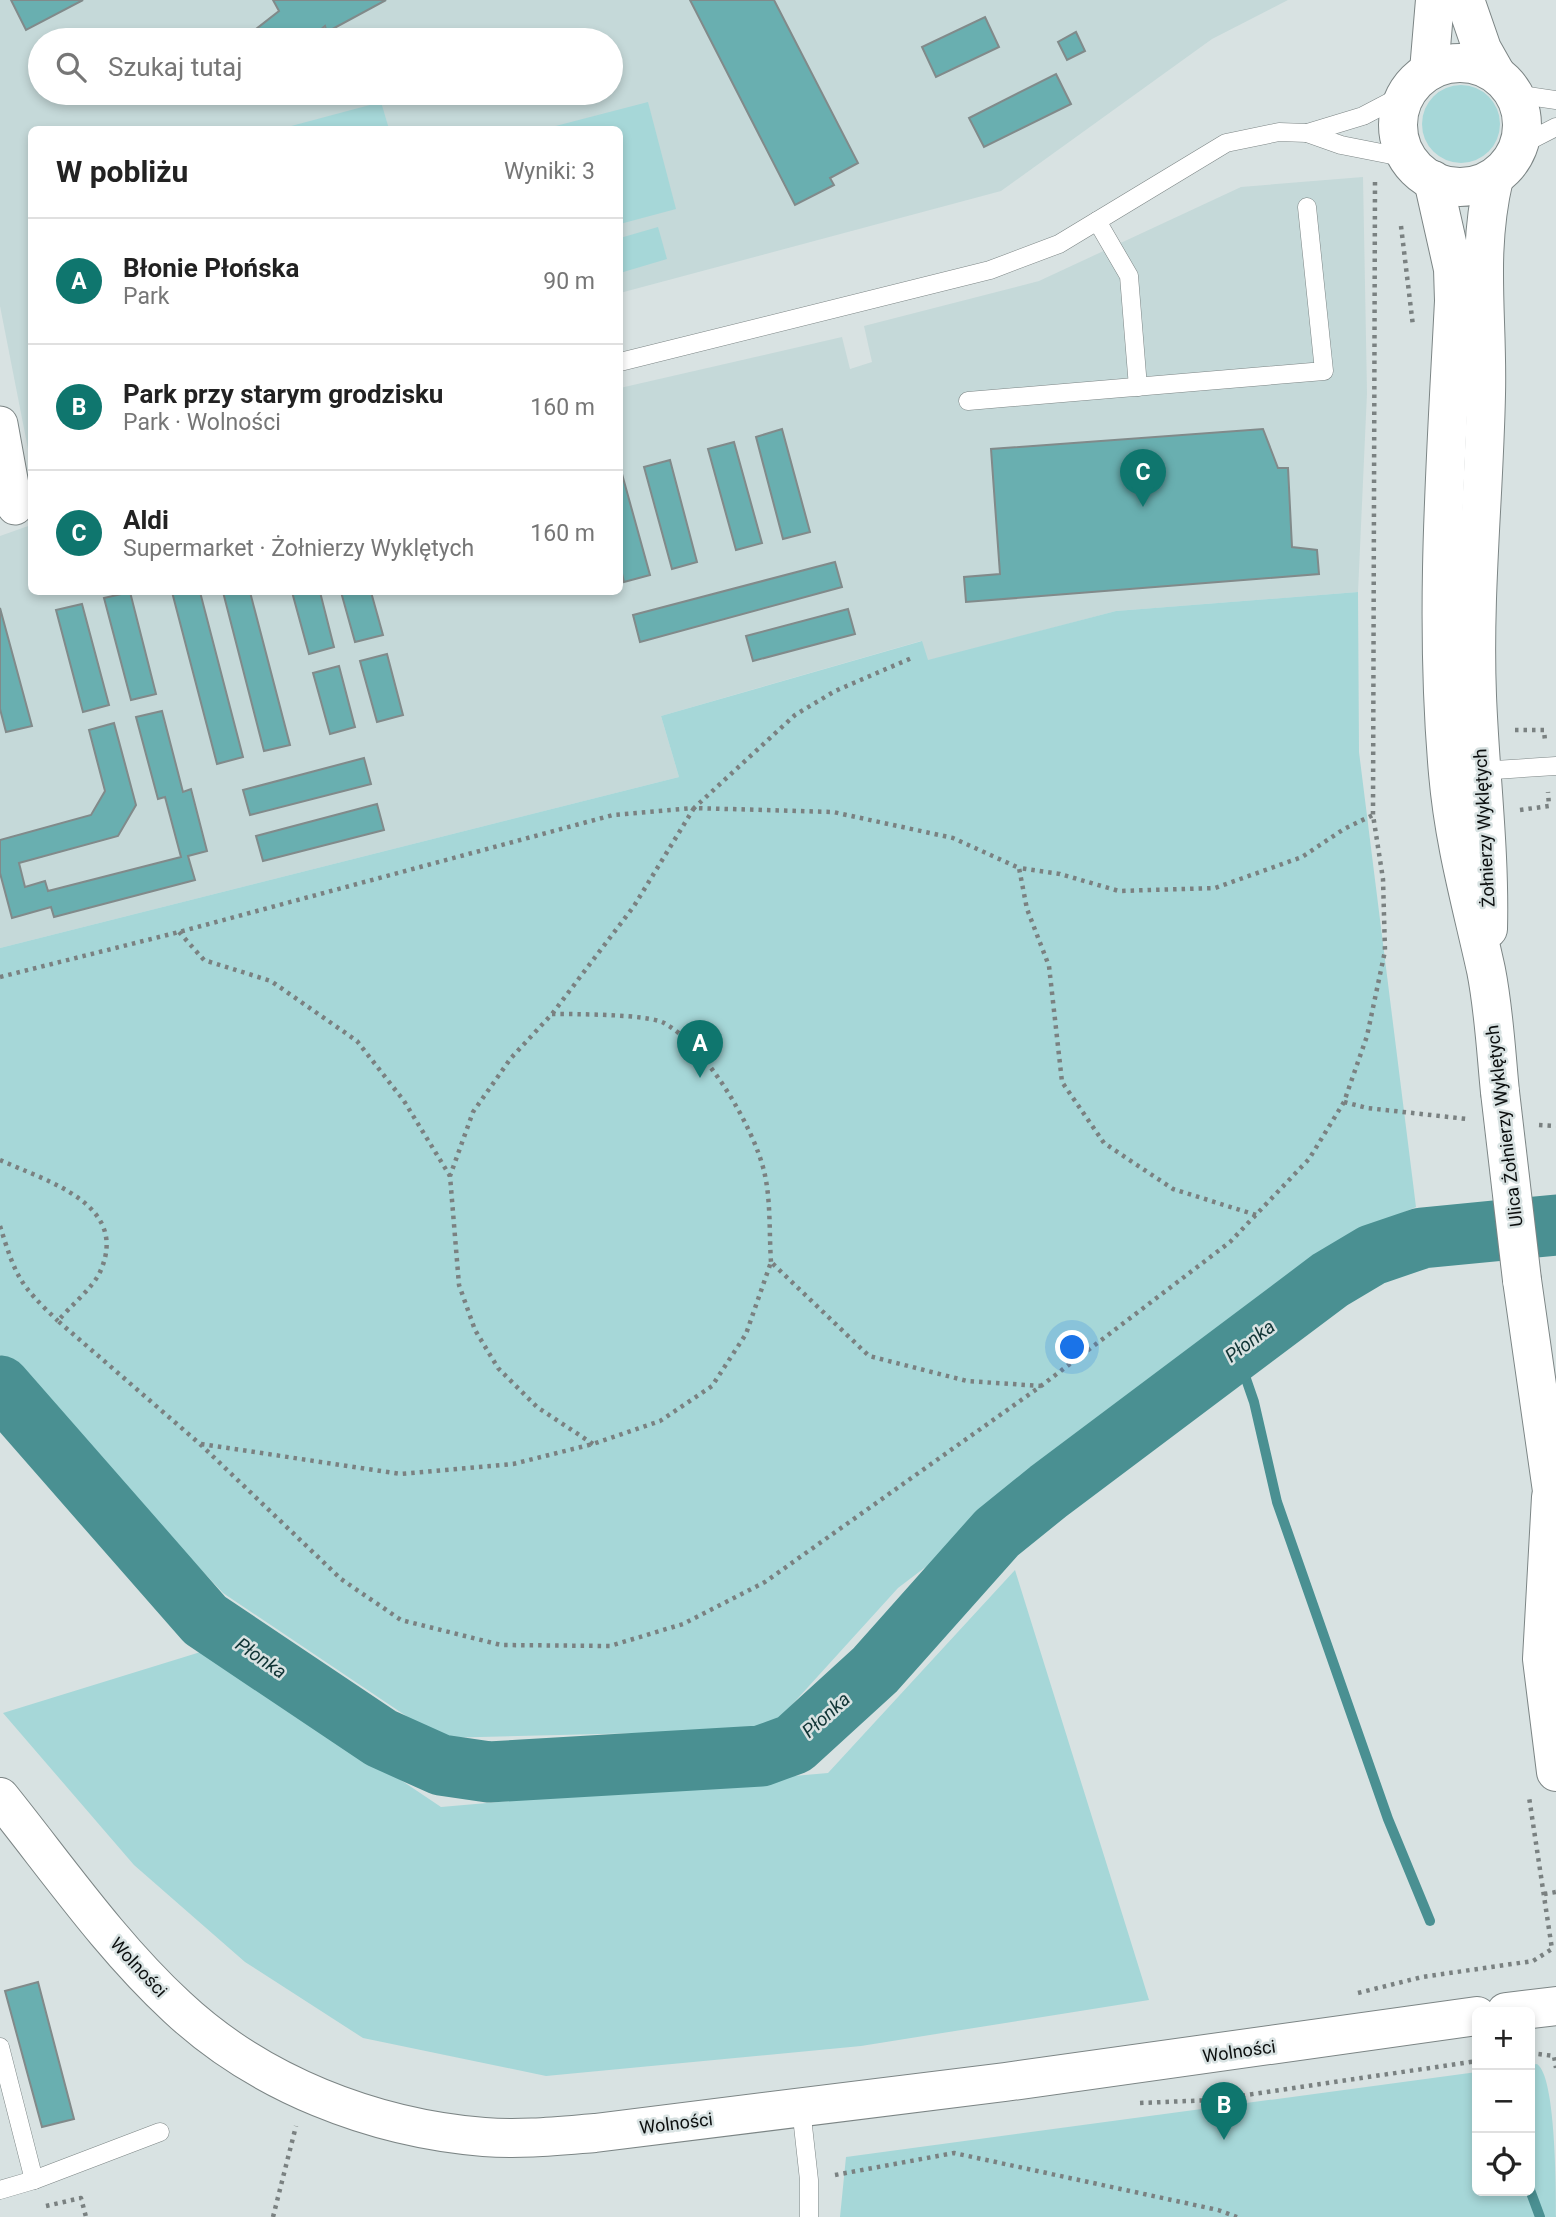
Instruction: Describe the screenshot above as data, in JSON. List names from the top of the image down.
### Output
{
  "streets": {
    "street": ["Żołnierzy Wyklętych", "Ulica Żołnierzy Wyklętych", "Wolności"]
  },
  "crossings": [
    ["Żołnierzy Wyklętych", "Ulica Żołnierzy Wyklętych"]
  ],
  "water": ["Płonka"],
  "page": {
    "search": "Szukaj tutaj",
    "heading": ["W pobliżu", "Wyniki: 3"],
    "list": [
      {
        "mark": "A",
        "name": "Błonie Płońska",
        "note": "Park",
        "value": "90 m"
      },
      {
        "mark": "B",
        "name": "Park przy starym grodzisku",
        "note": "Park · Wolności",
        "value": "160 m"
      },
      {
        "mark": "C",
        "name": "Aldi",
        "note": "Supermarket · Żołnierzy Wyklętych",
        "value": "160 m"
      }
    ],
    "pins": ["C", "A", "B"],
    "map_buttons": ["+", "−"]
  }
}
